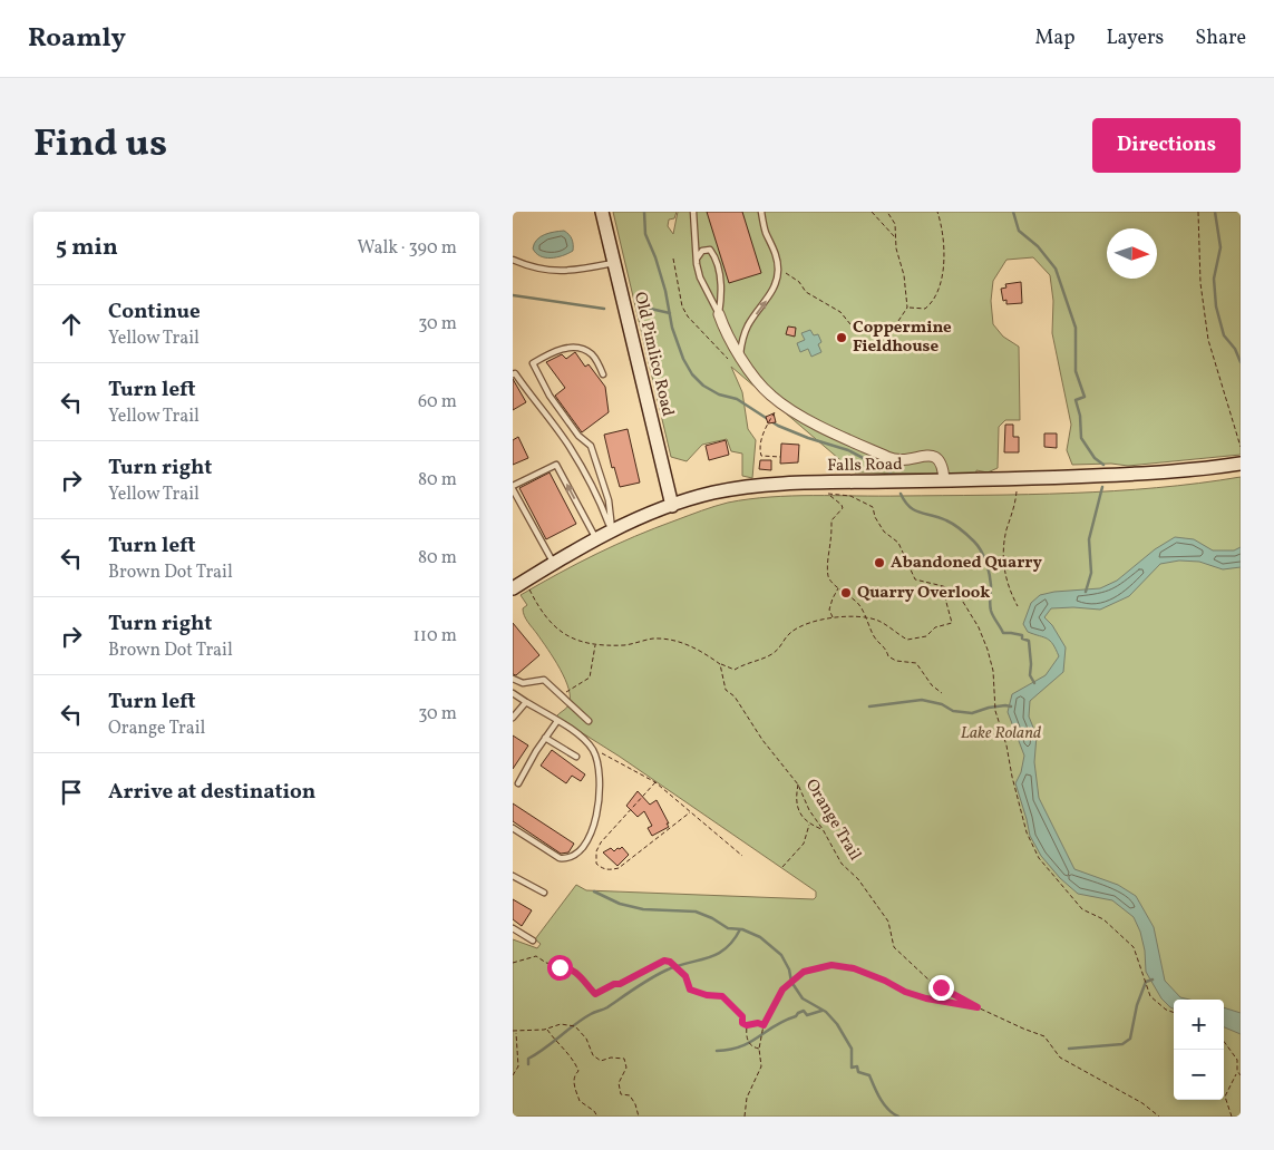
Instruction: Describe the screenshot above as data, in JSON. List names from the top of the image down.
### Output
{
  "streets": {
    "main road": ["Old Pimlico Road", "Falls Road"],
    "path": ["Orange Trail"]
  },
  "crossings": [
    ["Old Pimlico Road", "Falls Road"]
  ],
  "parks": ["Lake Roland"],
  "places": ["Coppermine Fieldhouse", "Abandoned Quarry", "Quarry Overlook"],
  "north": "right",
  "page": {
    "header": "Roamly",
    "nav": ["Map", "Layers", "Share"],
    "title": "Find us",
    "buttons": "Directions",
    "heading": ["5 min", "Walk · 390 m"],
    "list": [
      ["Continue", "Yellow Trail", "30 m"],
      ["Turn left", "Yellow Trail", "60 m"],
      ["Turn right", "Yellow Trail", "80 m"],
      ["Turn left", "Brown Dot Trail", "80 m"],
      ["Turn right", "Brown Dot Trail", "110 m"],
      ["Turn left", "Orange Trail", "30 m"],
      "Arrive at destination"
    ],
    "map_buttons": ["+", "−"]
  }
}
